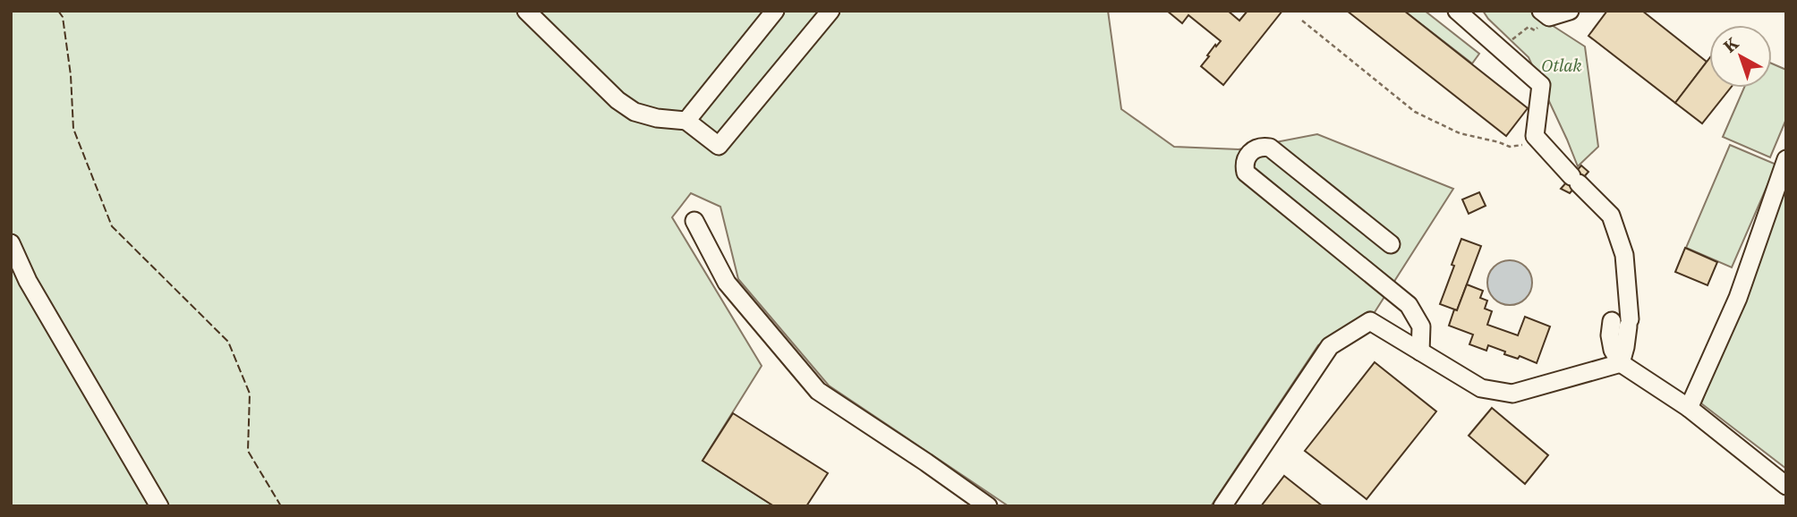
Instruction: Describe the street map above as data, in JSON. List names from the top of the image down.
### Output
{
  "parks": ["Otlak"],
  "north": "top left"
}
